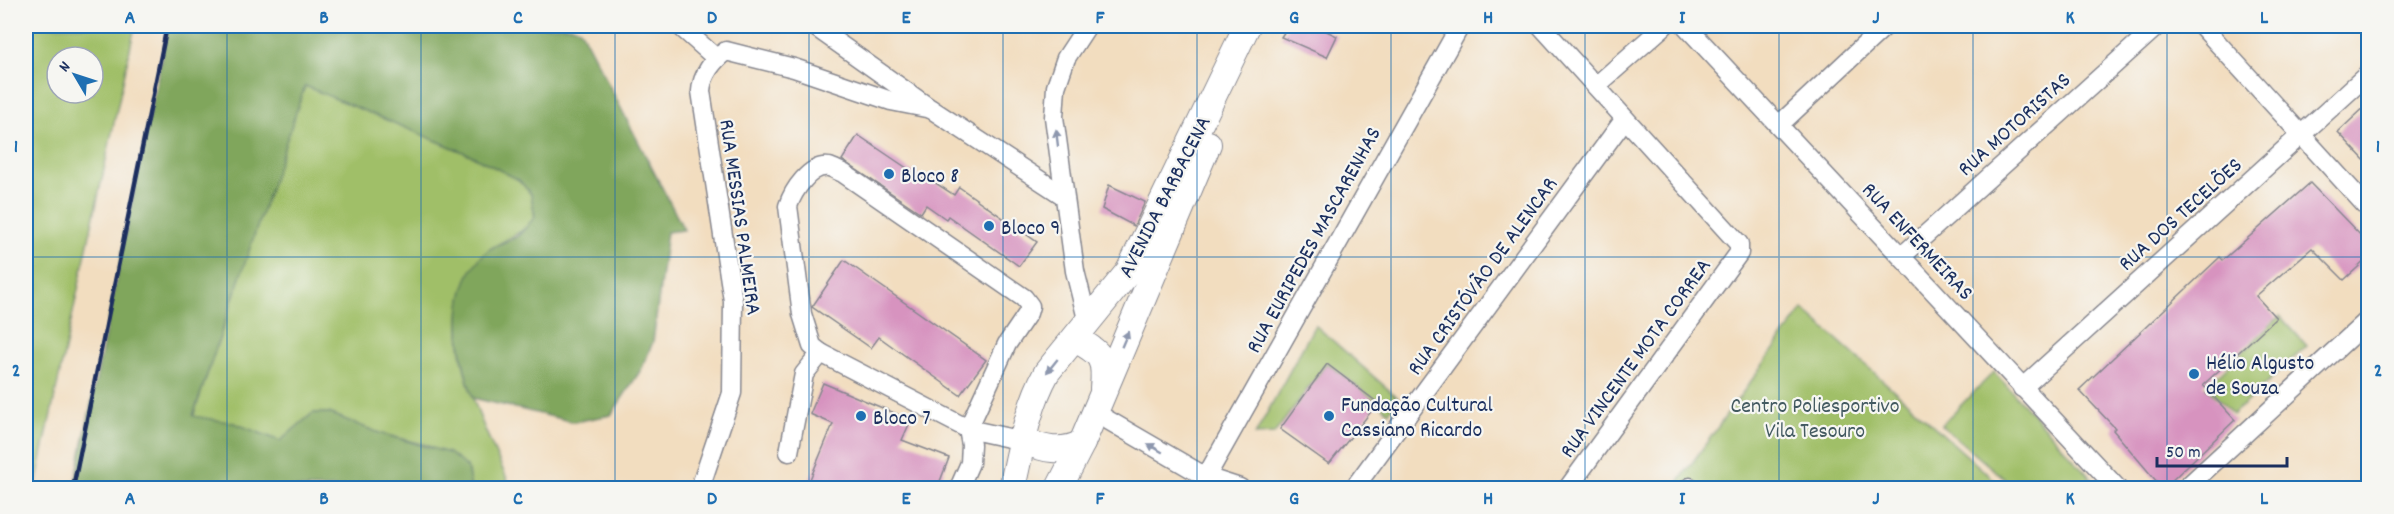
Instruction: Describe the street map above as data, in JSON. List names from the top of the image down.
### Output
{
  "streets": {
    "main road": ["AVENIDA BARBACENA"],
    "street": [
      "RUA MOTORISTAS",
      "RUA DOS TECELÕES",
      "RUA MESSIAS PALMEIRA",
      "RUA EURIPEDES MASCARENHAS",
      "RUA ENFERMEIRAS",
      "RUA CRISTÓVÃO DE ALENCAR",
      "RUA VINCENTE MOTA CORREA"
    ]
  },
  "crossings": [
    ["RUA MOTORISTAS", "RUA ENFERMEIRAS"],
    ["RUA DOS TECELÕES", "RUA ENFERMEIRAS"],
    ["RUA CRISTÓVÃO DE ALENCAR", "RUA VINCENTE MOTA CORREA"]
  ],
  "parks": ["Centro Poliesportivo Vila Tesouro"],
  "places": [
    "Bloco 8",
    "Bloco 9",
    "Hélio Algusto de Souza",
    "Bloco 7",
    "Fundação Cultural Cassiano Ricardo"
  ],
  "scale_bar": "50 m",
  "north": "top left",
  "grid": {
    "columns": [
      "A",
      "B",
      "C",
      "D",
      "E",
      "F",
      "G",
      "H",
      "I",
      "J",
      "K",
      "L"
    ],
    "rows": ["1", "2"]
  }
}
